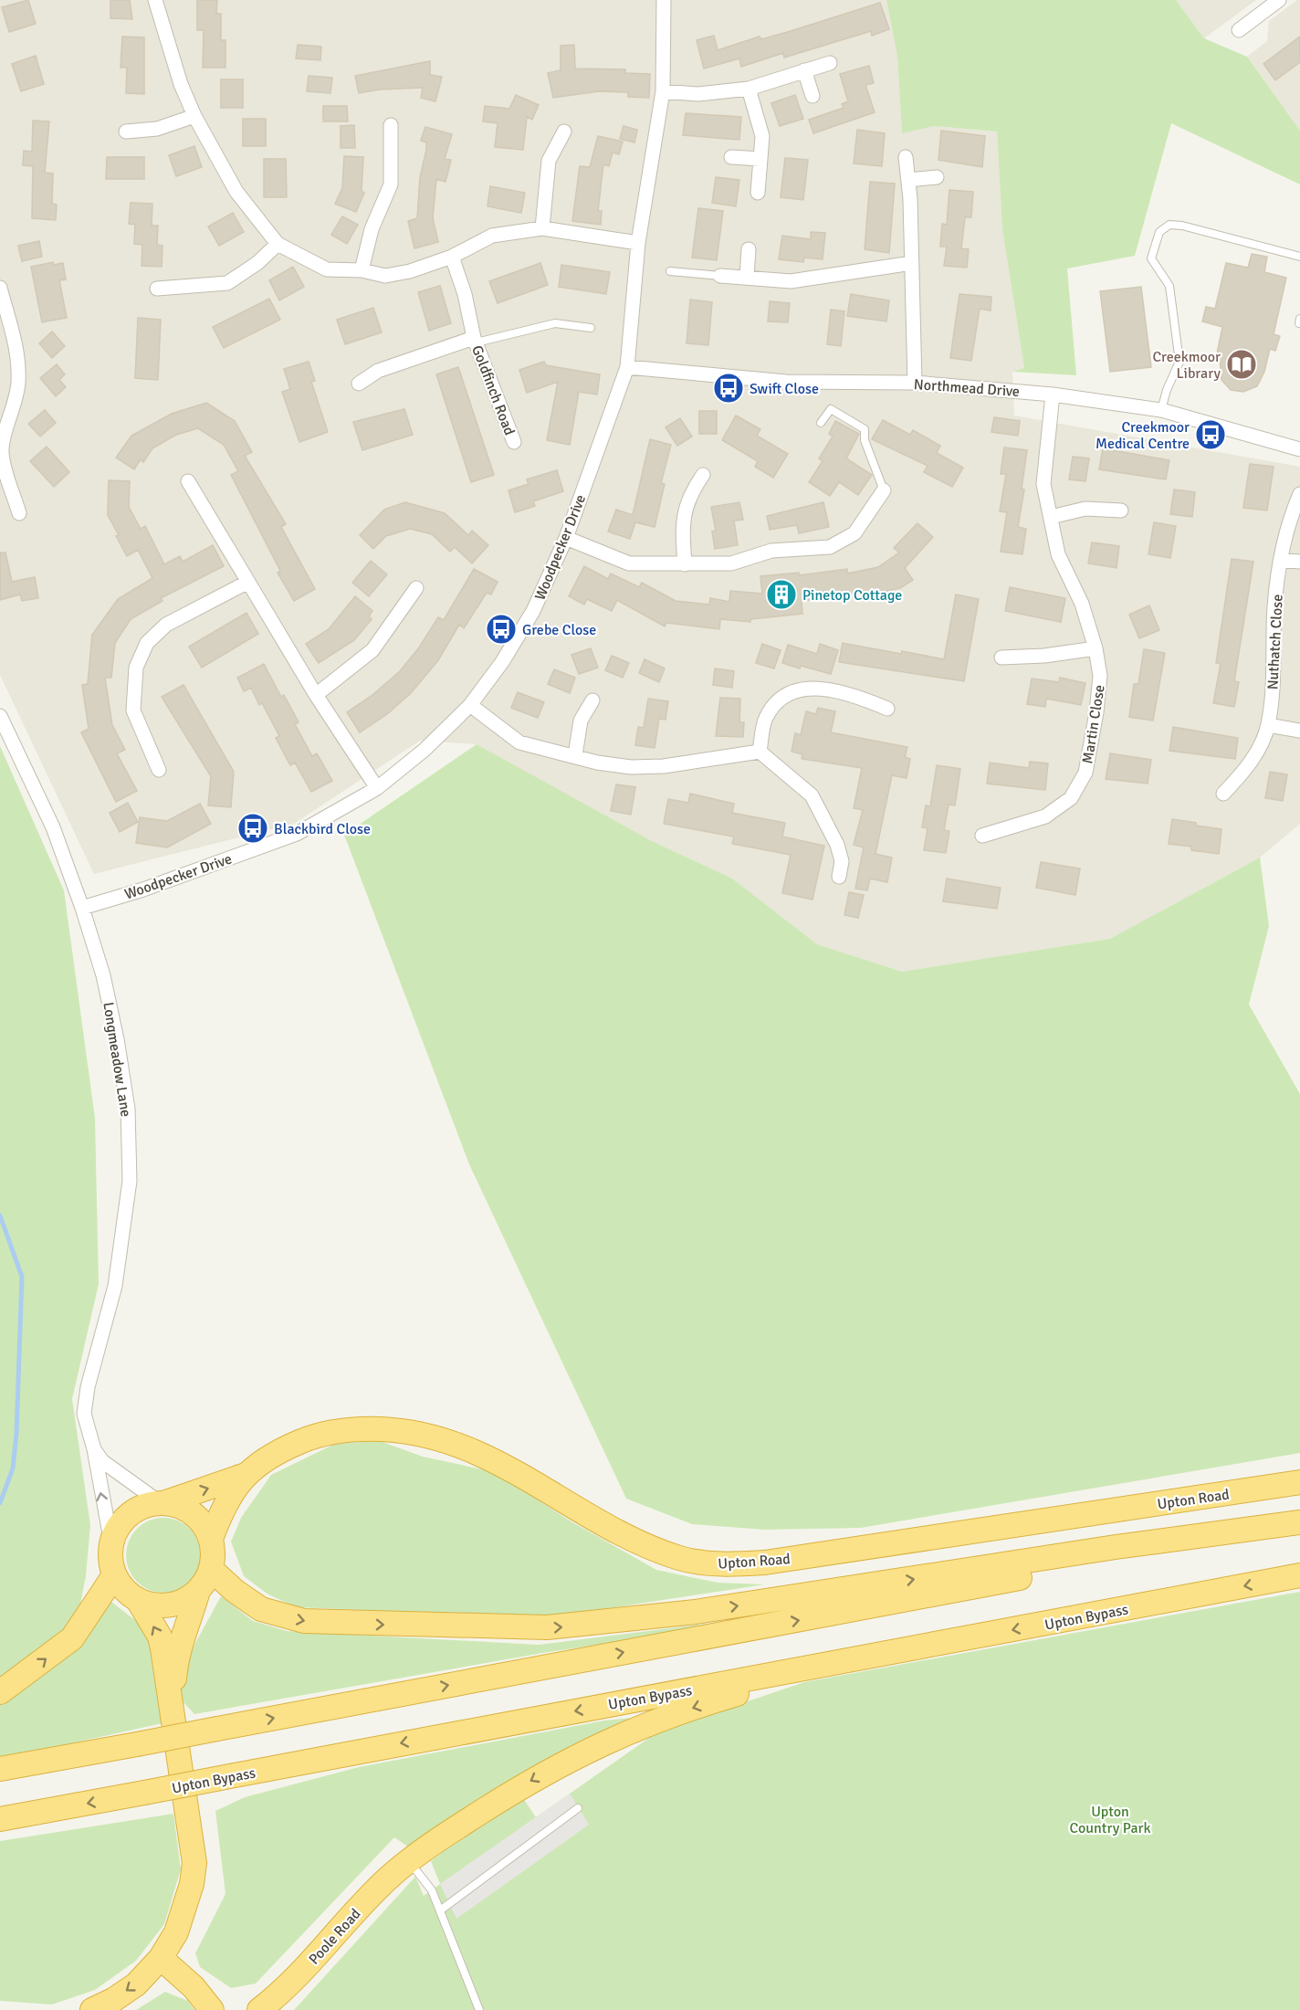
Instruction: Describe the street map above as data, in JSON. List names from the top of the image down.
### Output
{
  "streets": {
    "highway": ["Upton Road", "Upton Bypass", "Poole Road"],
    "street": [
      "Northmead Drive",
      "Goldfinch Road",
      "Woodpecker Drive",
      "Nuthatch Close",
      "Martin Close",
      "Longmeadow Lane"
    ]
  },
  "crossings": [
    ["Northmead Drive", "Woodpecker Drive"],
    ["Northmead Drive", "Martin Close"],
    ["Woodpecker Drive", "Longmeadow Lane"],
    ["Longmeadow Lane", "Upton Road"],
    ["Upton Bypass", "Poole Road"]
  ],
  "parks": ["Upton Country Park"],
  "places": {
    "library": ["Creekmoor Library"],
    "bus stop": [
      "Swift Close",
      "Creekmoor Medical Centre",
      "Grebe Close",
      "Blackbird Close"
    ],
    "building": ["Pinetop Cottage"]
  }
}
